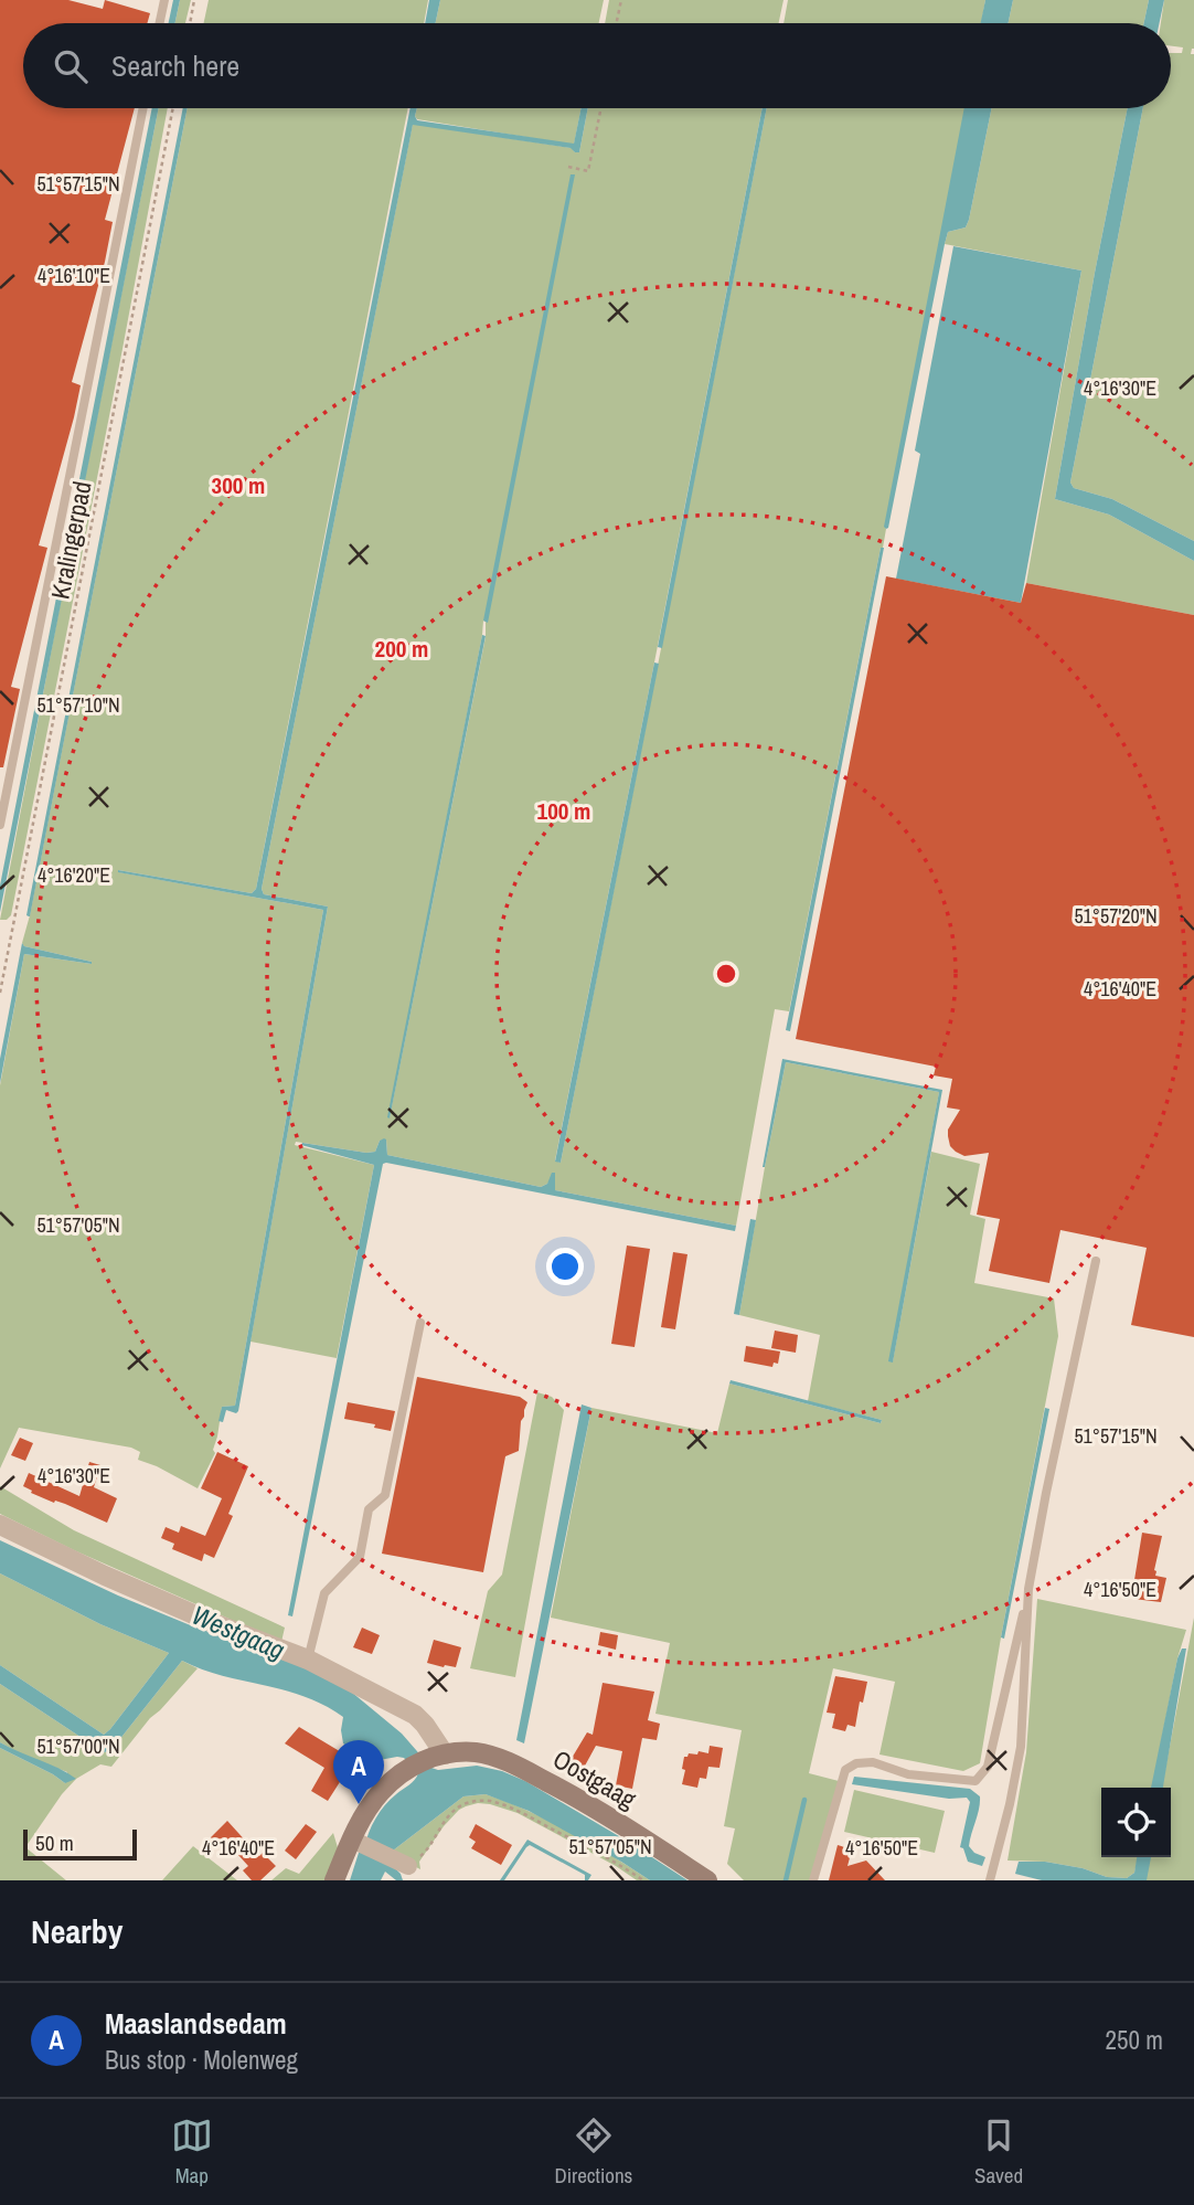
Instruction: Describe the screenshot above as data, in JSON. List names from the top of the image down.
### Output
{
  "streets": {
    "main road": ["Oostgaag"],
    "path": ["Kralingerpad"]
  },
  "water": ["Westgaag"],
  "scale_bar": "50 m",
  "page": {
    "search": "Search here",
    "pins": "A",
    "scale": "50 m",
    "heading": "Nearby",
    "list": [
      {
        "mark": "A",
        "name": "Maaslandsedam",
        "note": "Bus stop · Molenweg",
        "value": "250 m"
      }
    ],
    "nav": ["Map", "Directions", "Saved"]
  },
  "coordinates": [
    "51°57'15\"N",
    "4°16'10\"E",
    "4°16'30\"E",
    "51°57'10\"N",
    "4°16'20\"E",
    "51°57'20\"N",
    "4°16'40\"E",
    "51°57'05\"N",
    "4°16'50\"E",
    "51°57'00\"N"
  ],
  "rings": ["300 m", "200 m", "100 m"]
}
